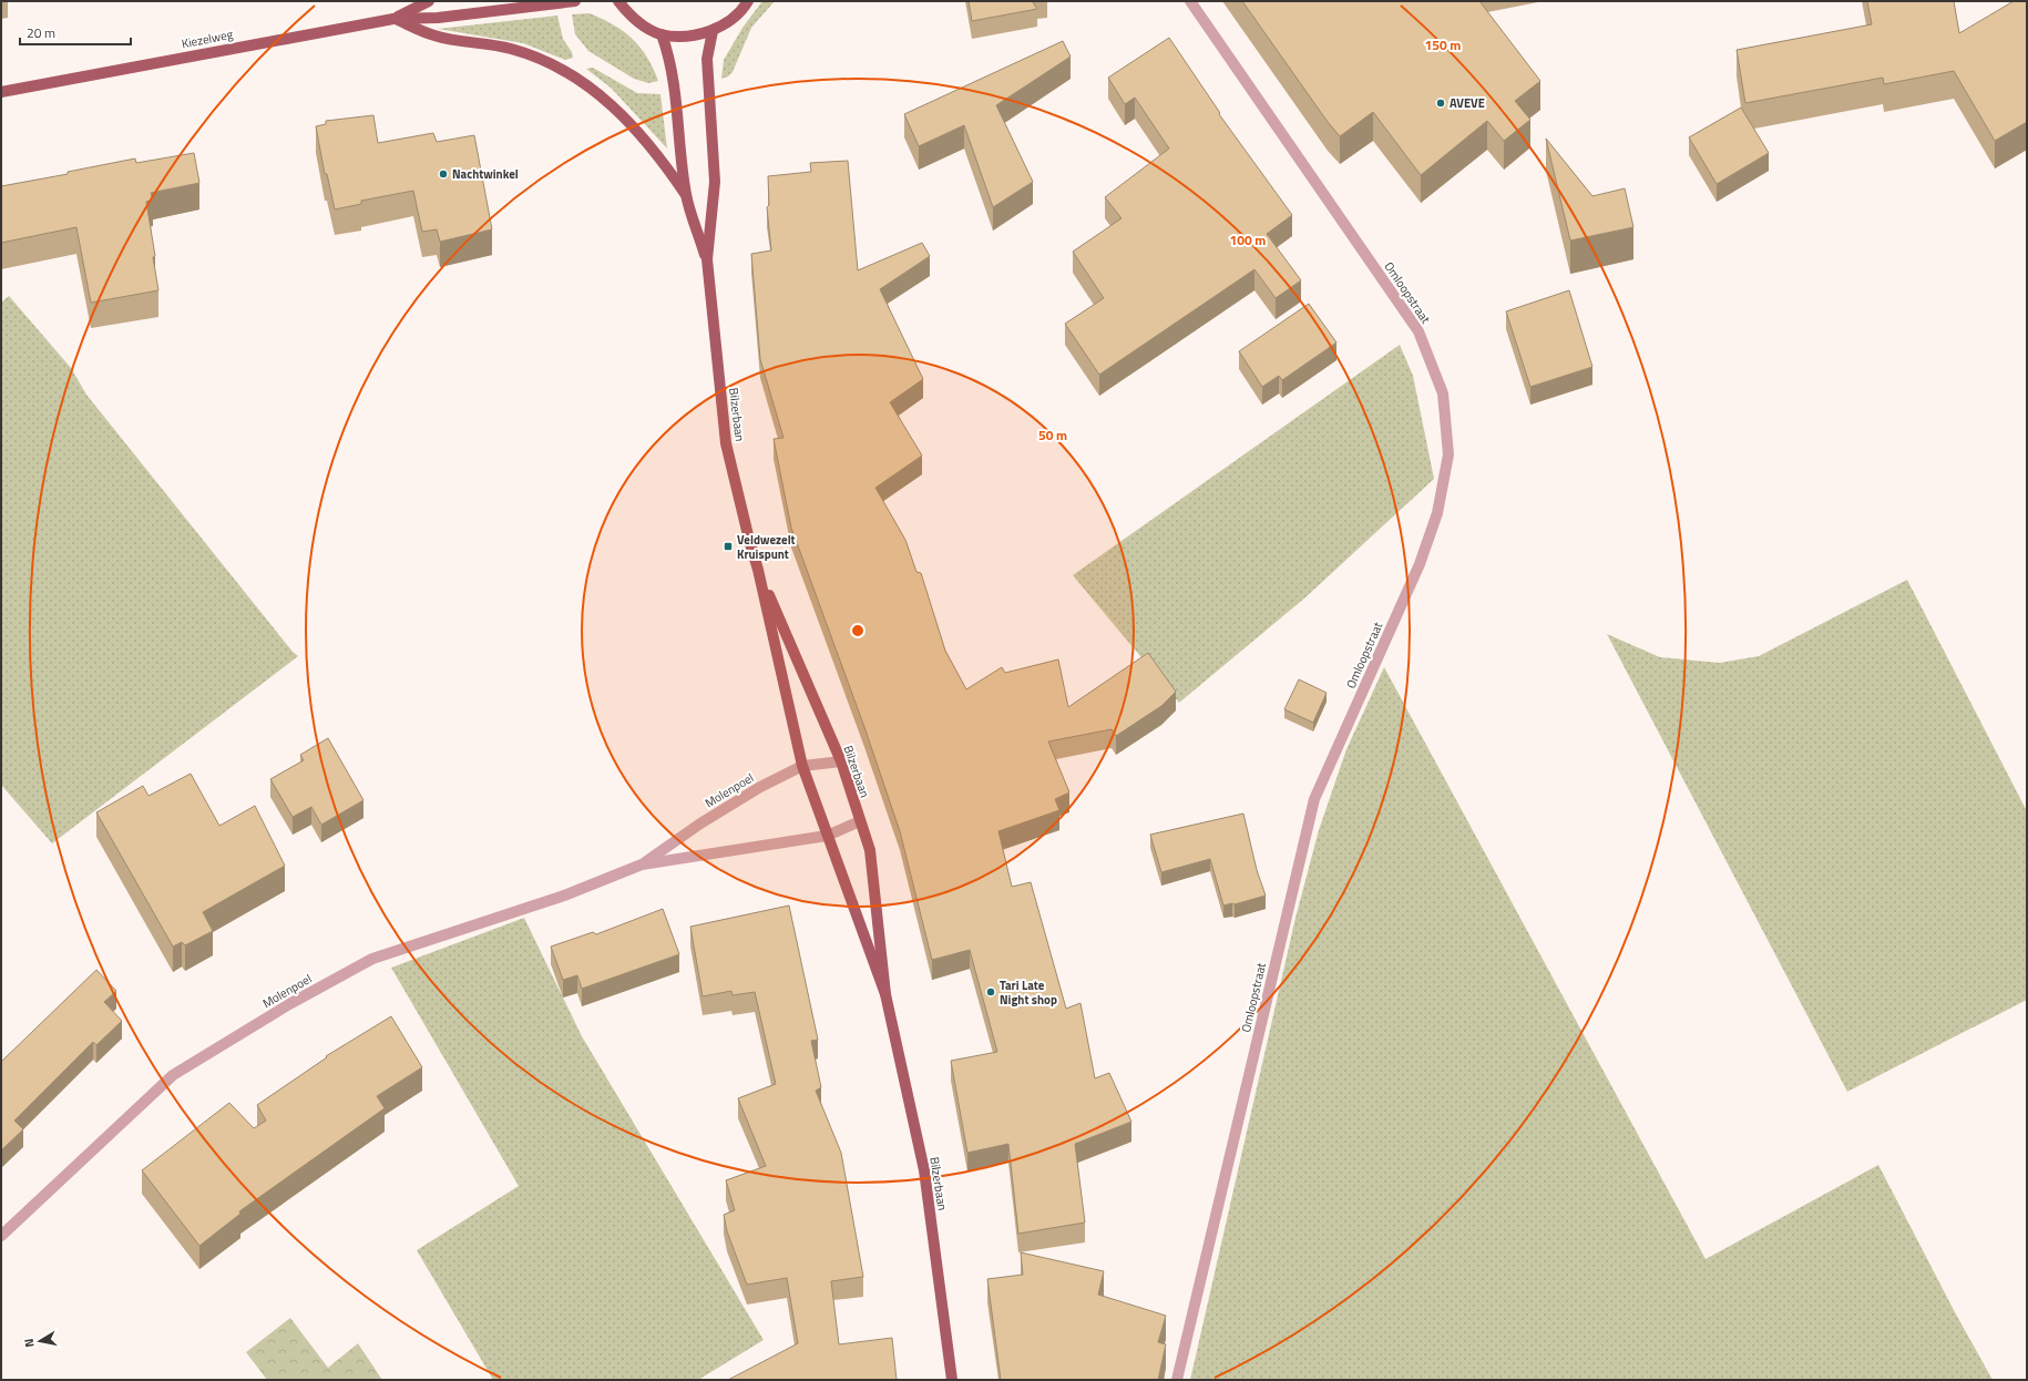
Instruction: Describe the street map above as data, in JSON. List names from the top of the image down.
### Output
{
  "streets": {
    "main road": ["Kiezelweg", "Bilzerbaan"],
    "street": ["Omloopstraat", "Molenpoel"]
  },
  "crossings": [
    ["Bilzerbaan", "Molenpoel"]
  ],
  "places": {
    "other": ["AVEVE", "Nachtwinkel", "Tari Late Night shop"],
    "transit": ["Veldwezelt Kruispunt"]
  },
  "scale_bar": "20 m",
  "north": "left",
  "rings": ["150 m", "100 m", "50 m"]
}
